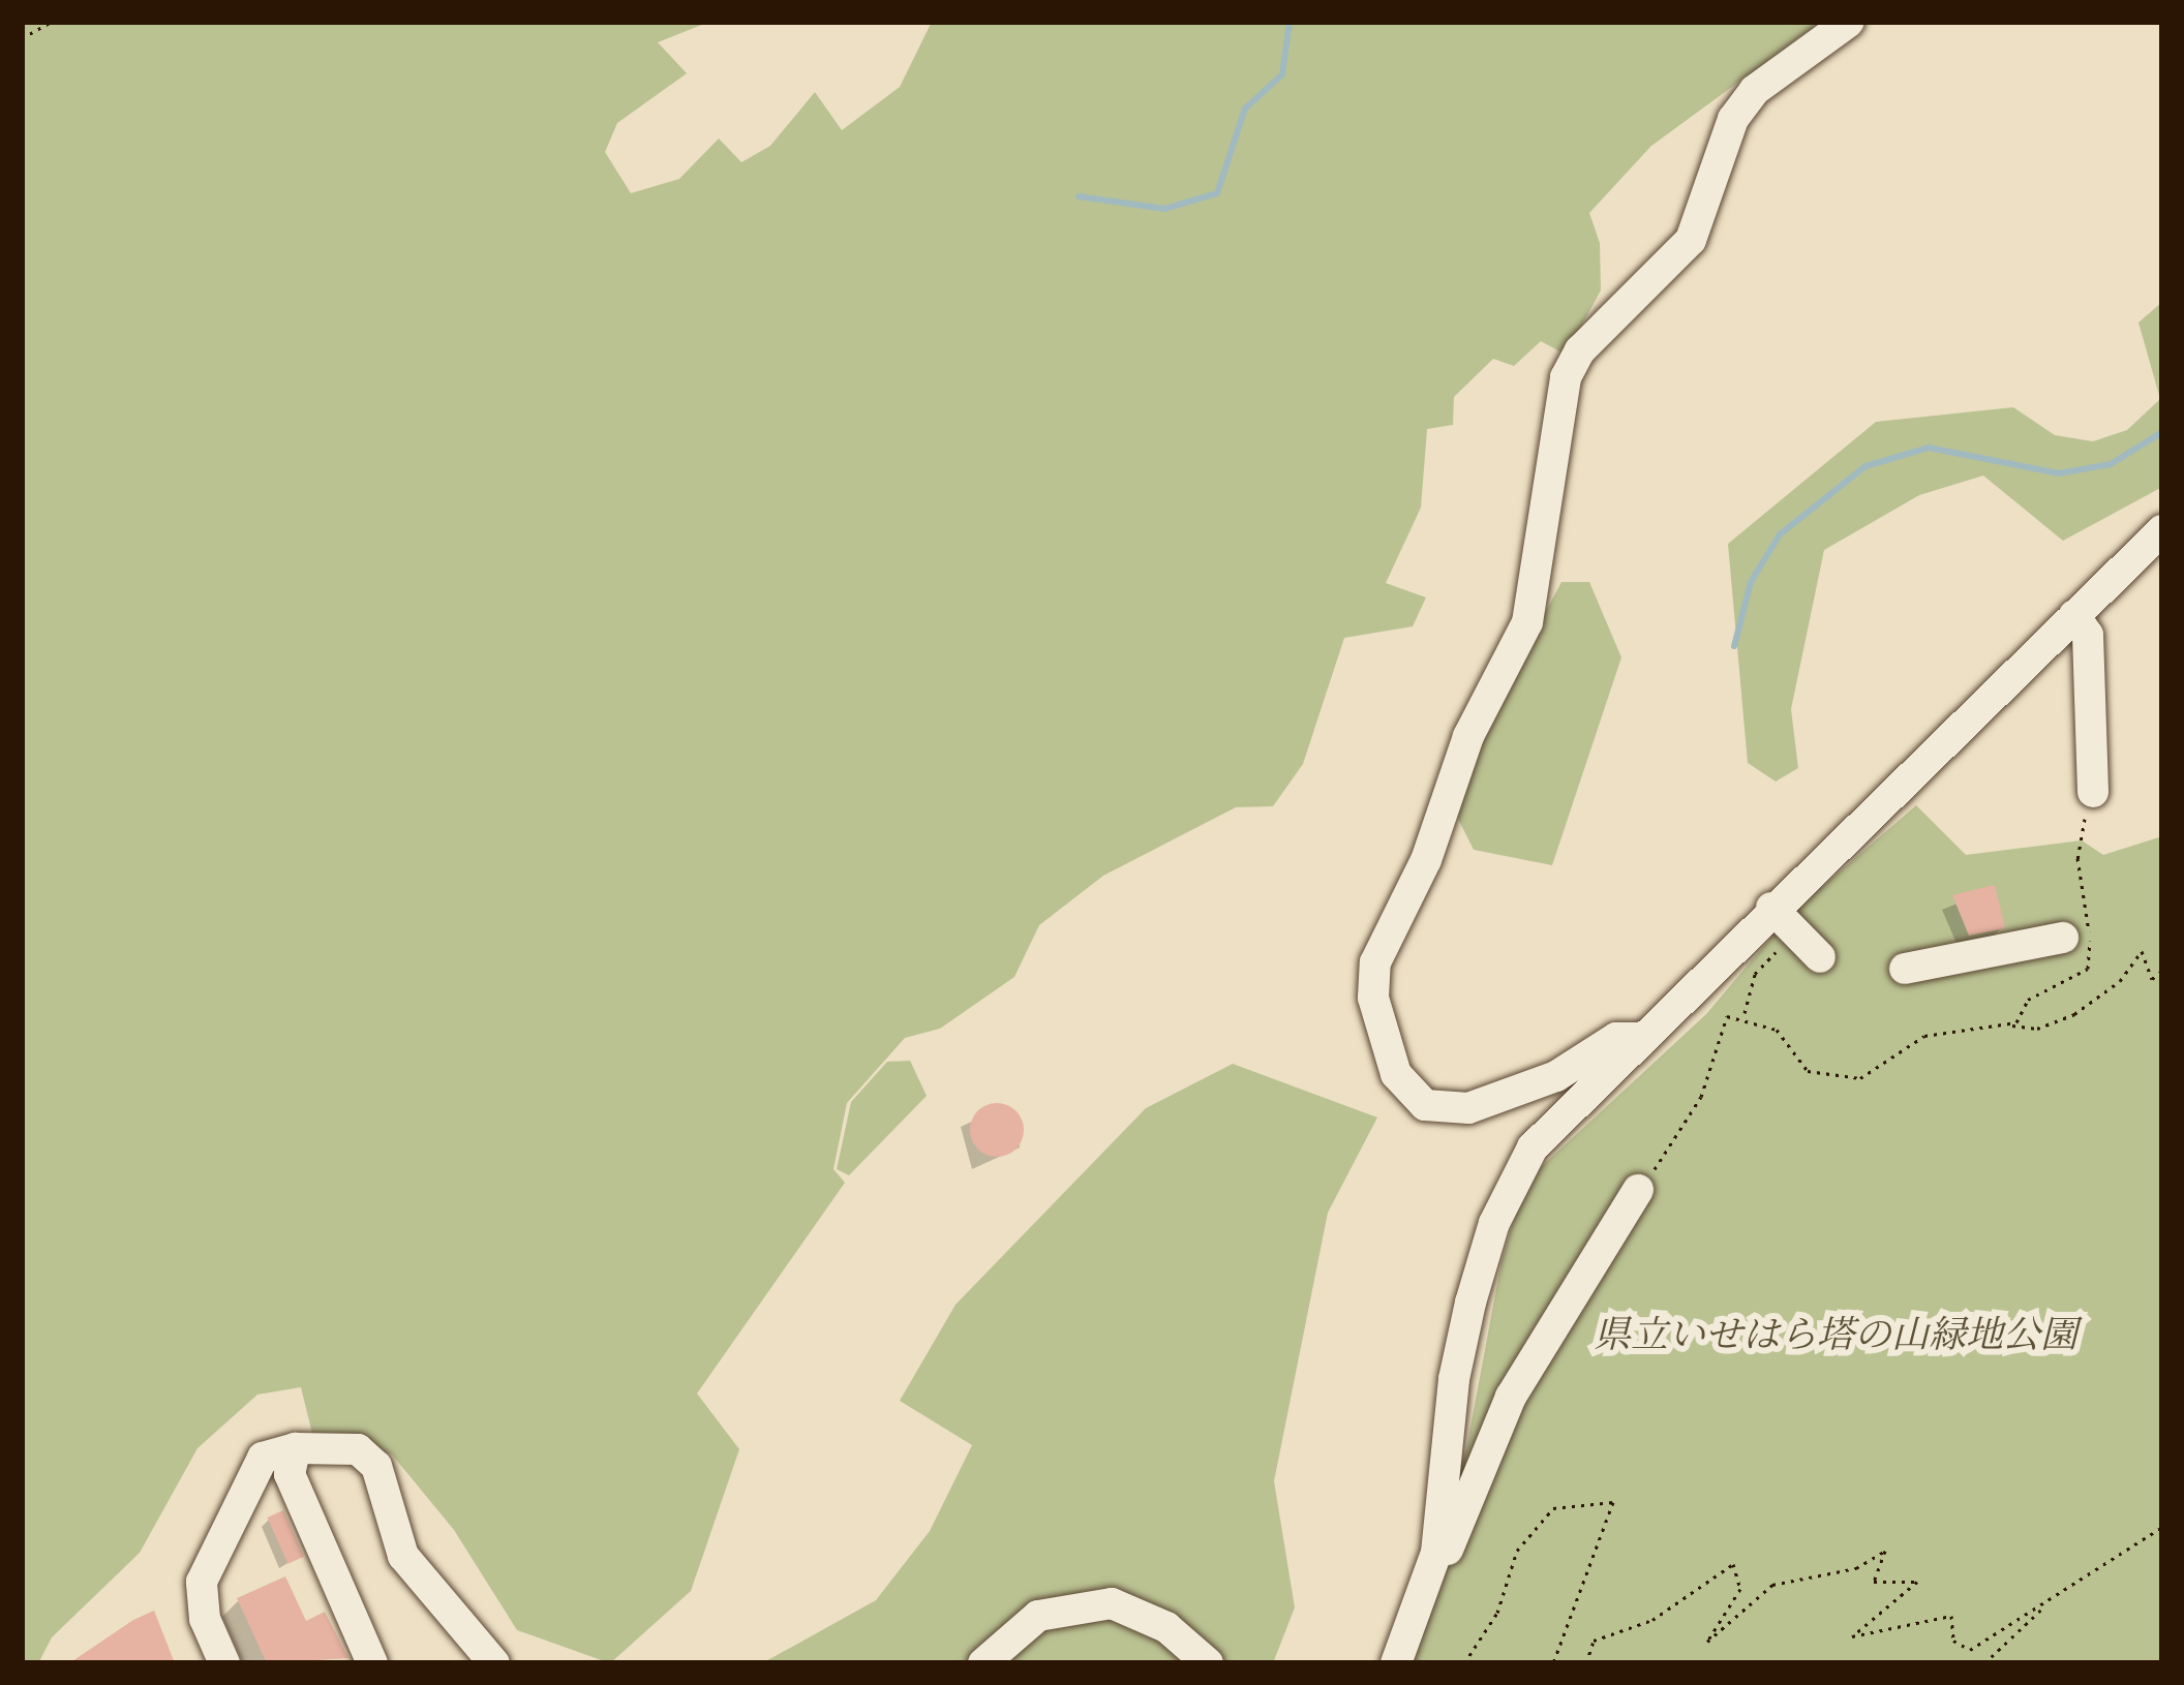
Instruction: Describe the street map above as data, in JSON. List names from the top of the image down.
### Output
{
  "parks": ["県立いせはら塔の山緑地公園"]
}
